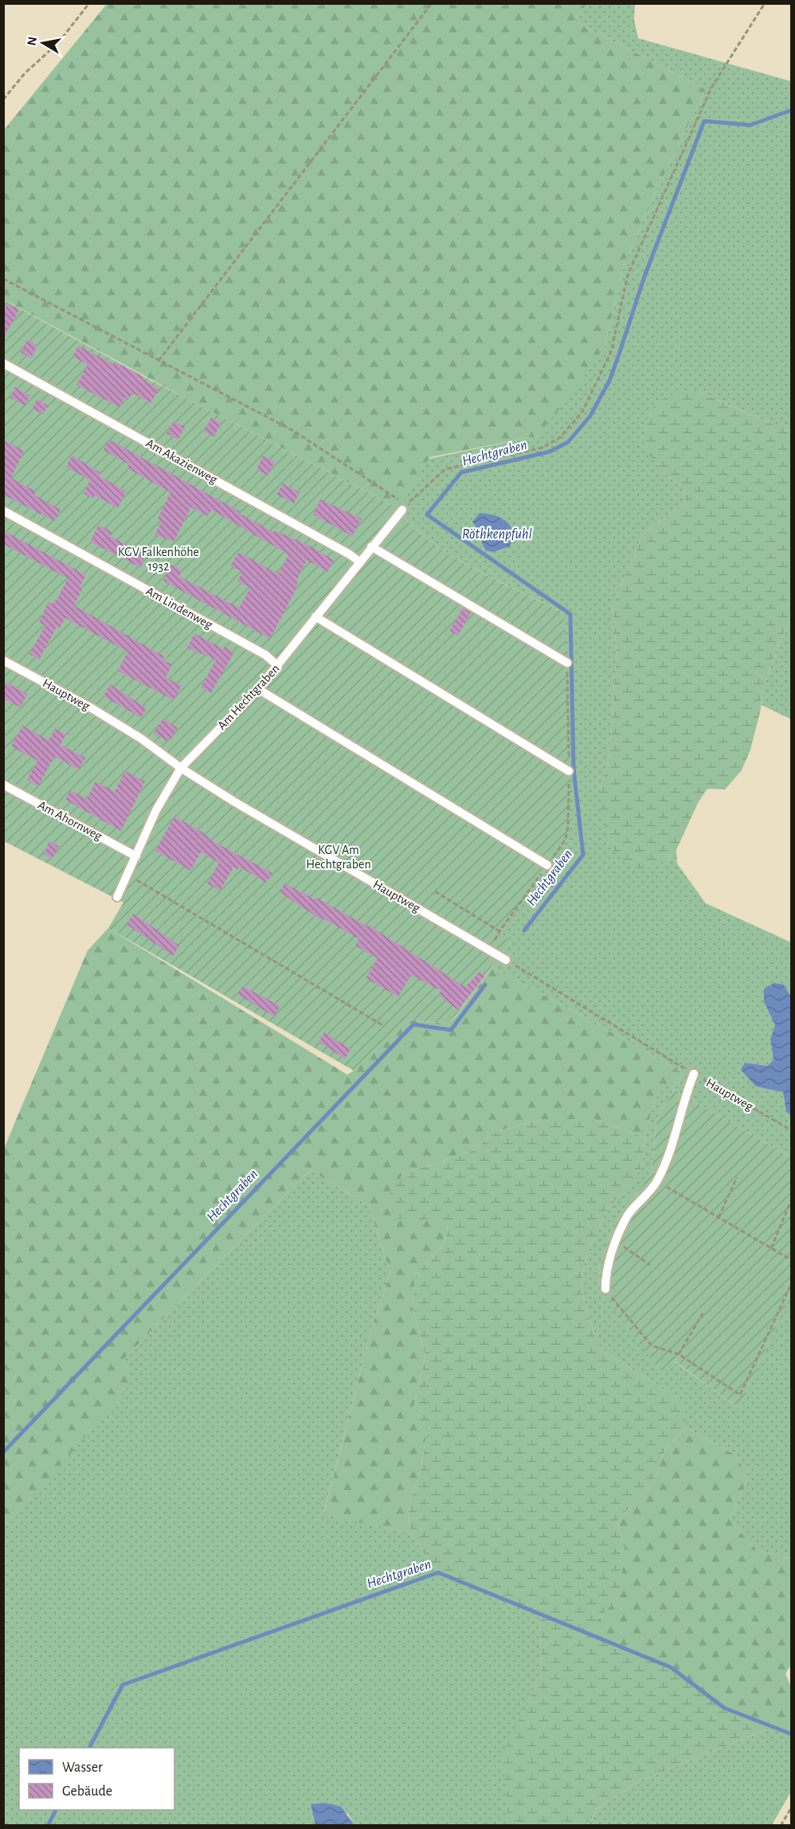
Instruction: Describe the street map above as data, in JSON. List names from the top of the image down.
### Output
{
  "streets": {
    "lane": [
      "Am Akazienweg",
      "Am Lindenweg",
      "Hauptweg",
      "Am Hechtgraben",
      "Am Ahornweg"
    ]
  },
  "crossings": [
    ["Am Akazienweg", "Am Hechtgraben"],
    ["Am Lindenweg", "Am Hechtgraben"],
    ["Hauptweg", "Am Hechtgraben"],
    ["Am Hechtgraben", "Am Ahornweg"]
  ],
  "water": ["Hechtgraben", "Röthkenpfuhl"],
  "parks": ["KGV Falkenhöhe 1932", "KGV Am Hechtgraben"],
  "legend": ["Wasser", "Gebäude"],
  "north": "left"
}
